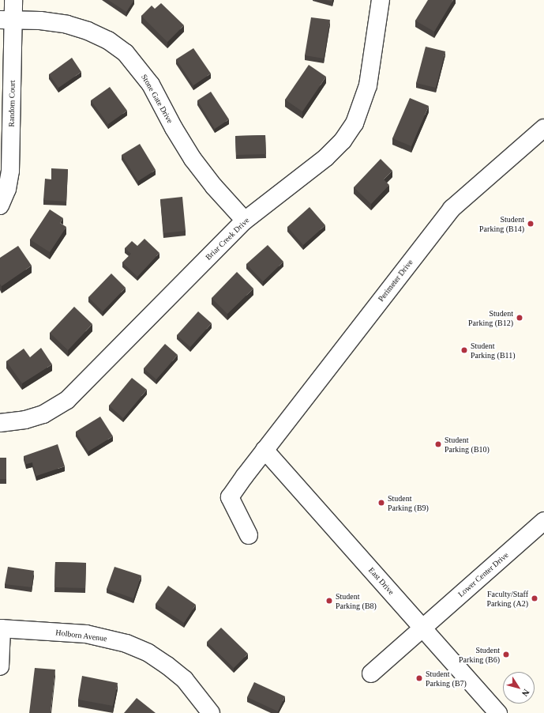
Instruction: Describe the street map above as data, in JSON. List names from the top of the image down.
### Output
{
  "streets": {
    "street": [
      "Stone Gate Drive",
      "Random Court",
      "Briar Creek Drive",
      "Perimeter Drive",
      "Lower Center Drive",
      "East Drive",
      "Holborn Avenue"
    ]
  },
  "crossings": [
    ["Stone Gate Drive", "Random Court"],
    ["Stone Gate Drive", "Briar Creek Drive"],
    ["Perimeter Drive", "East Drive"],
    ["Lower Center Drive", "East Drive"]
  ],
  "places": [
    "Student Parking (B14)",
    "Student Parking (B12)",
    "Student Parking (B11)",
    "Student Parking (B10)",
    "Student Parking (B9)",
    "Faculty/Staff Parking (A2)",
    "Student Parking (B8)",
    "Student Parking (B6)",
    "Student Parking (B7)"
  ],
  "north": "bottom right"
}
